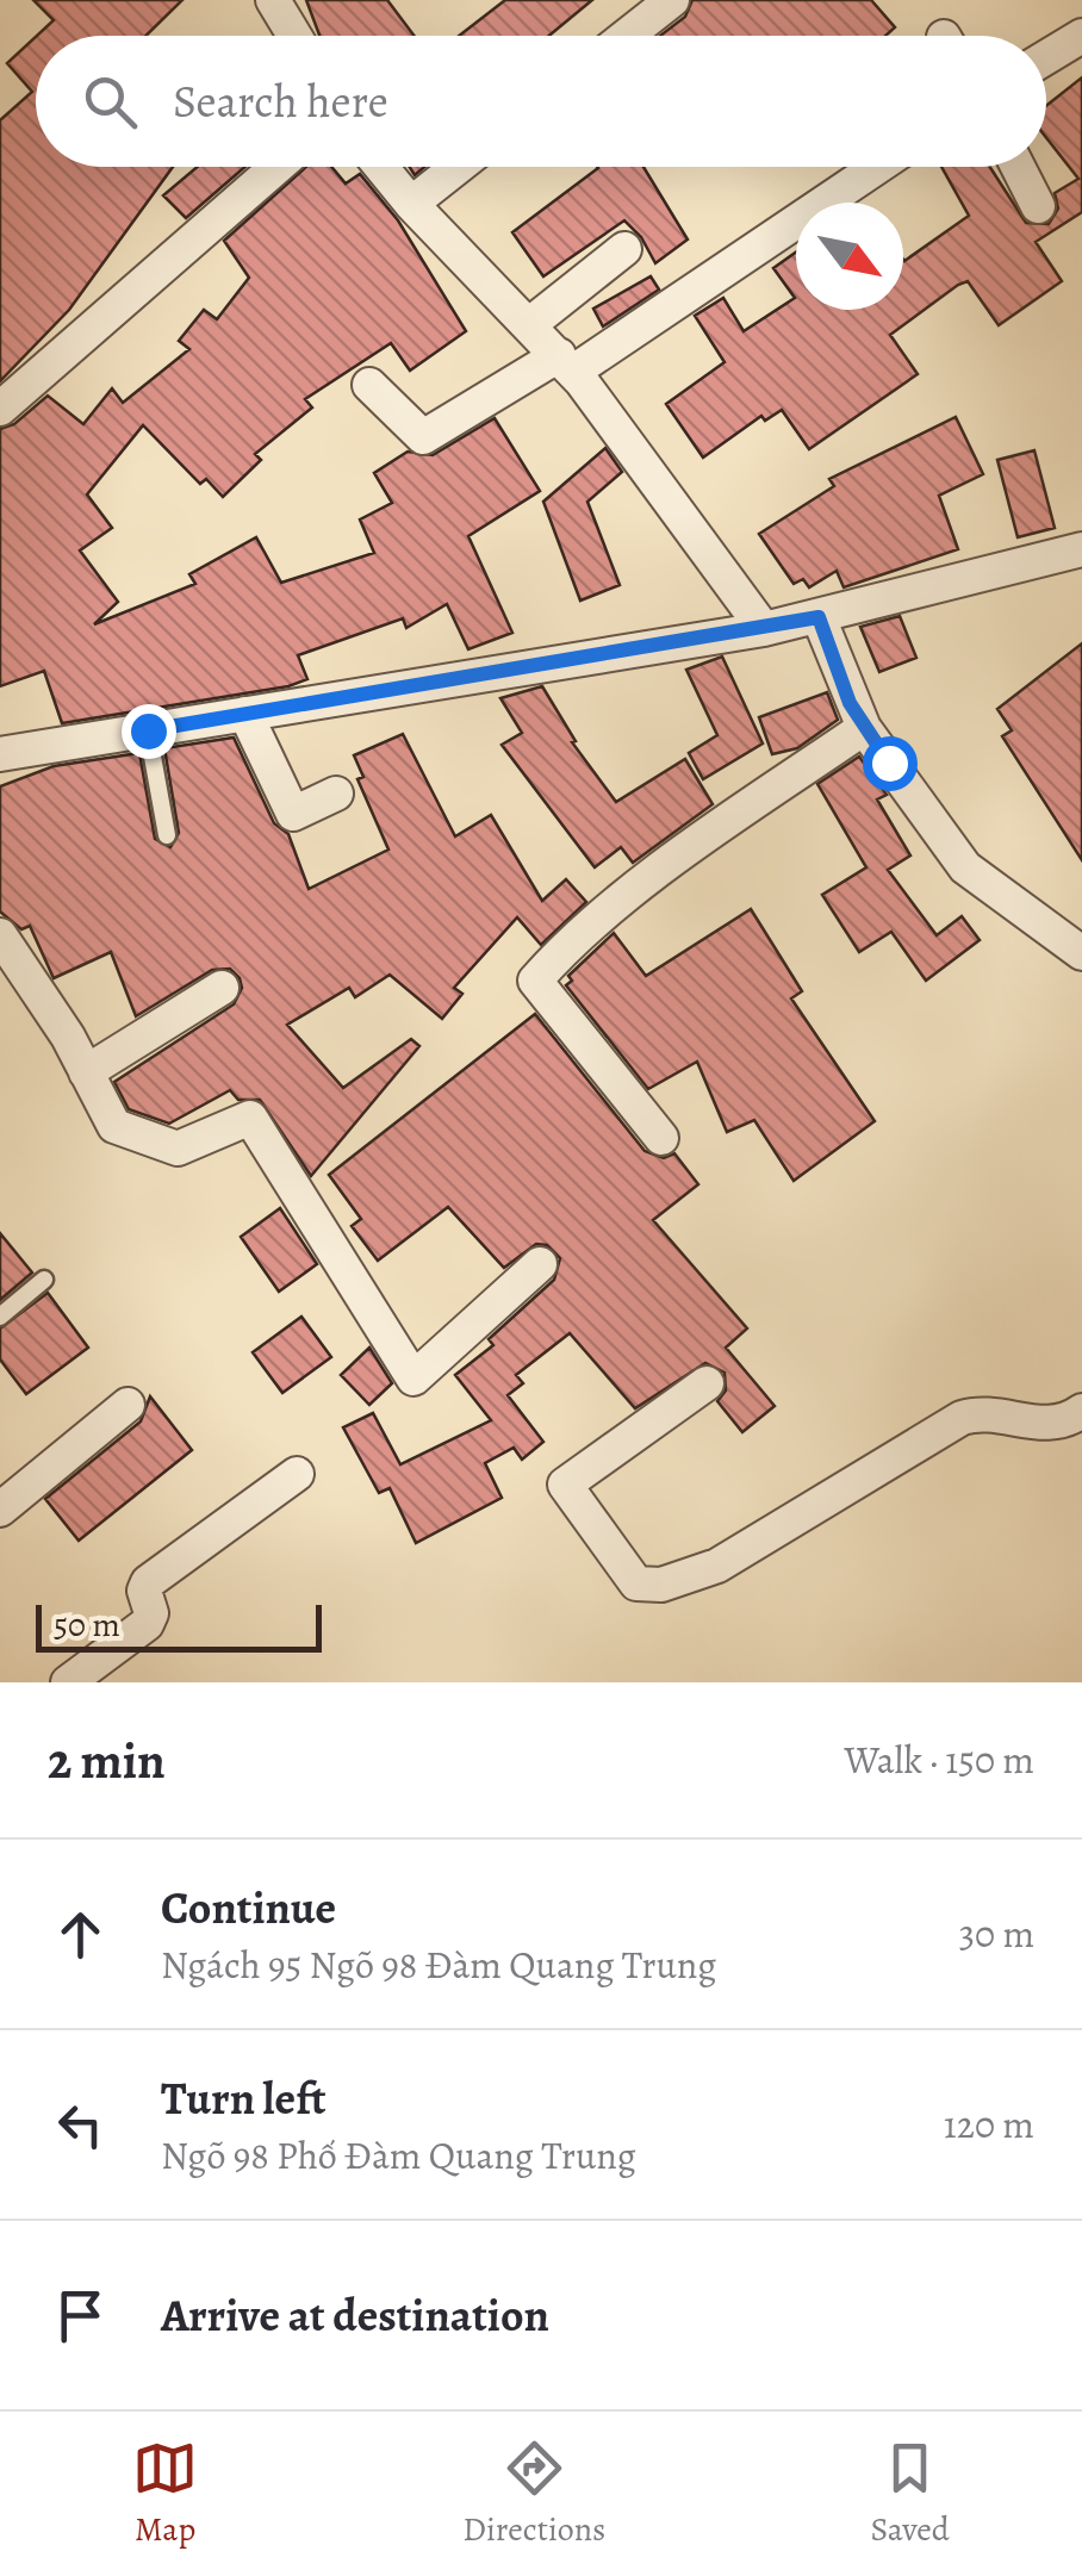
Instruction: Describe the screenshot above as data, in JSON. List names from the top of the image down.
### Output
{
  "scale_bar": "50 m",
  "north": "bottom right",
  "page": {
    "search": "Search here",
    "scale": "50 m",
    "heading": ["2 min", "Walk · 150 m"],
    "list": [
      ["Continue", "Ngách 95 Ngõ 98 Đàm Quang Trung", "30 m"],
      ["Turn left", "Ngõ 98 Phố Đàm Quang Trung", "120 m"],
      "Arrive at destination"
    ],
    "nav": ["Map", "Directions", "Saved"]
  }
}
